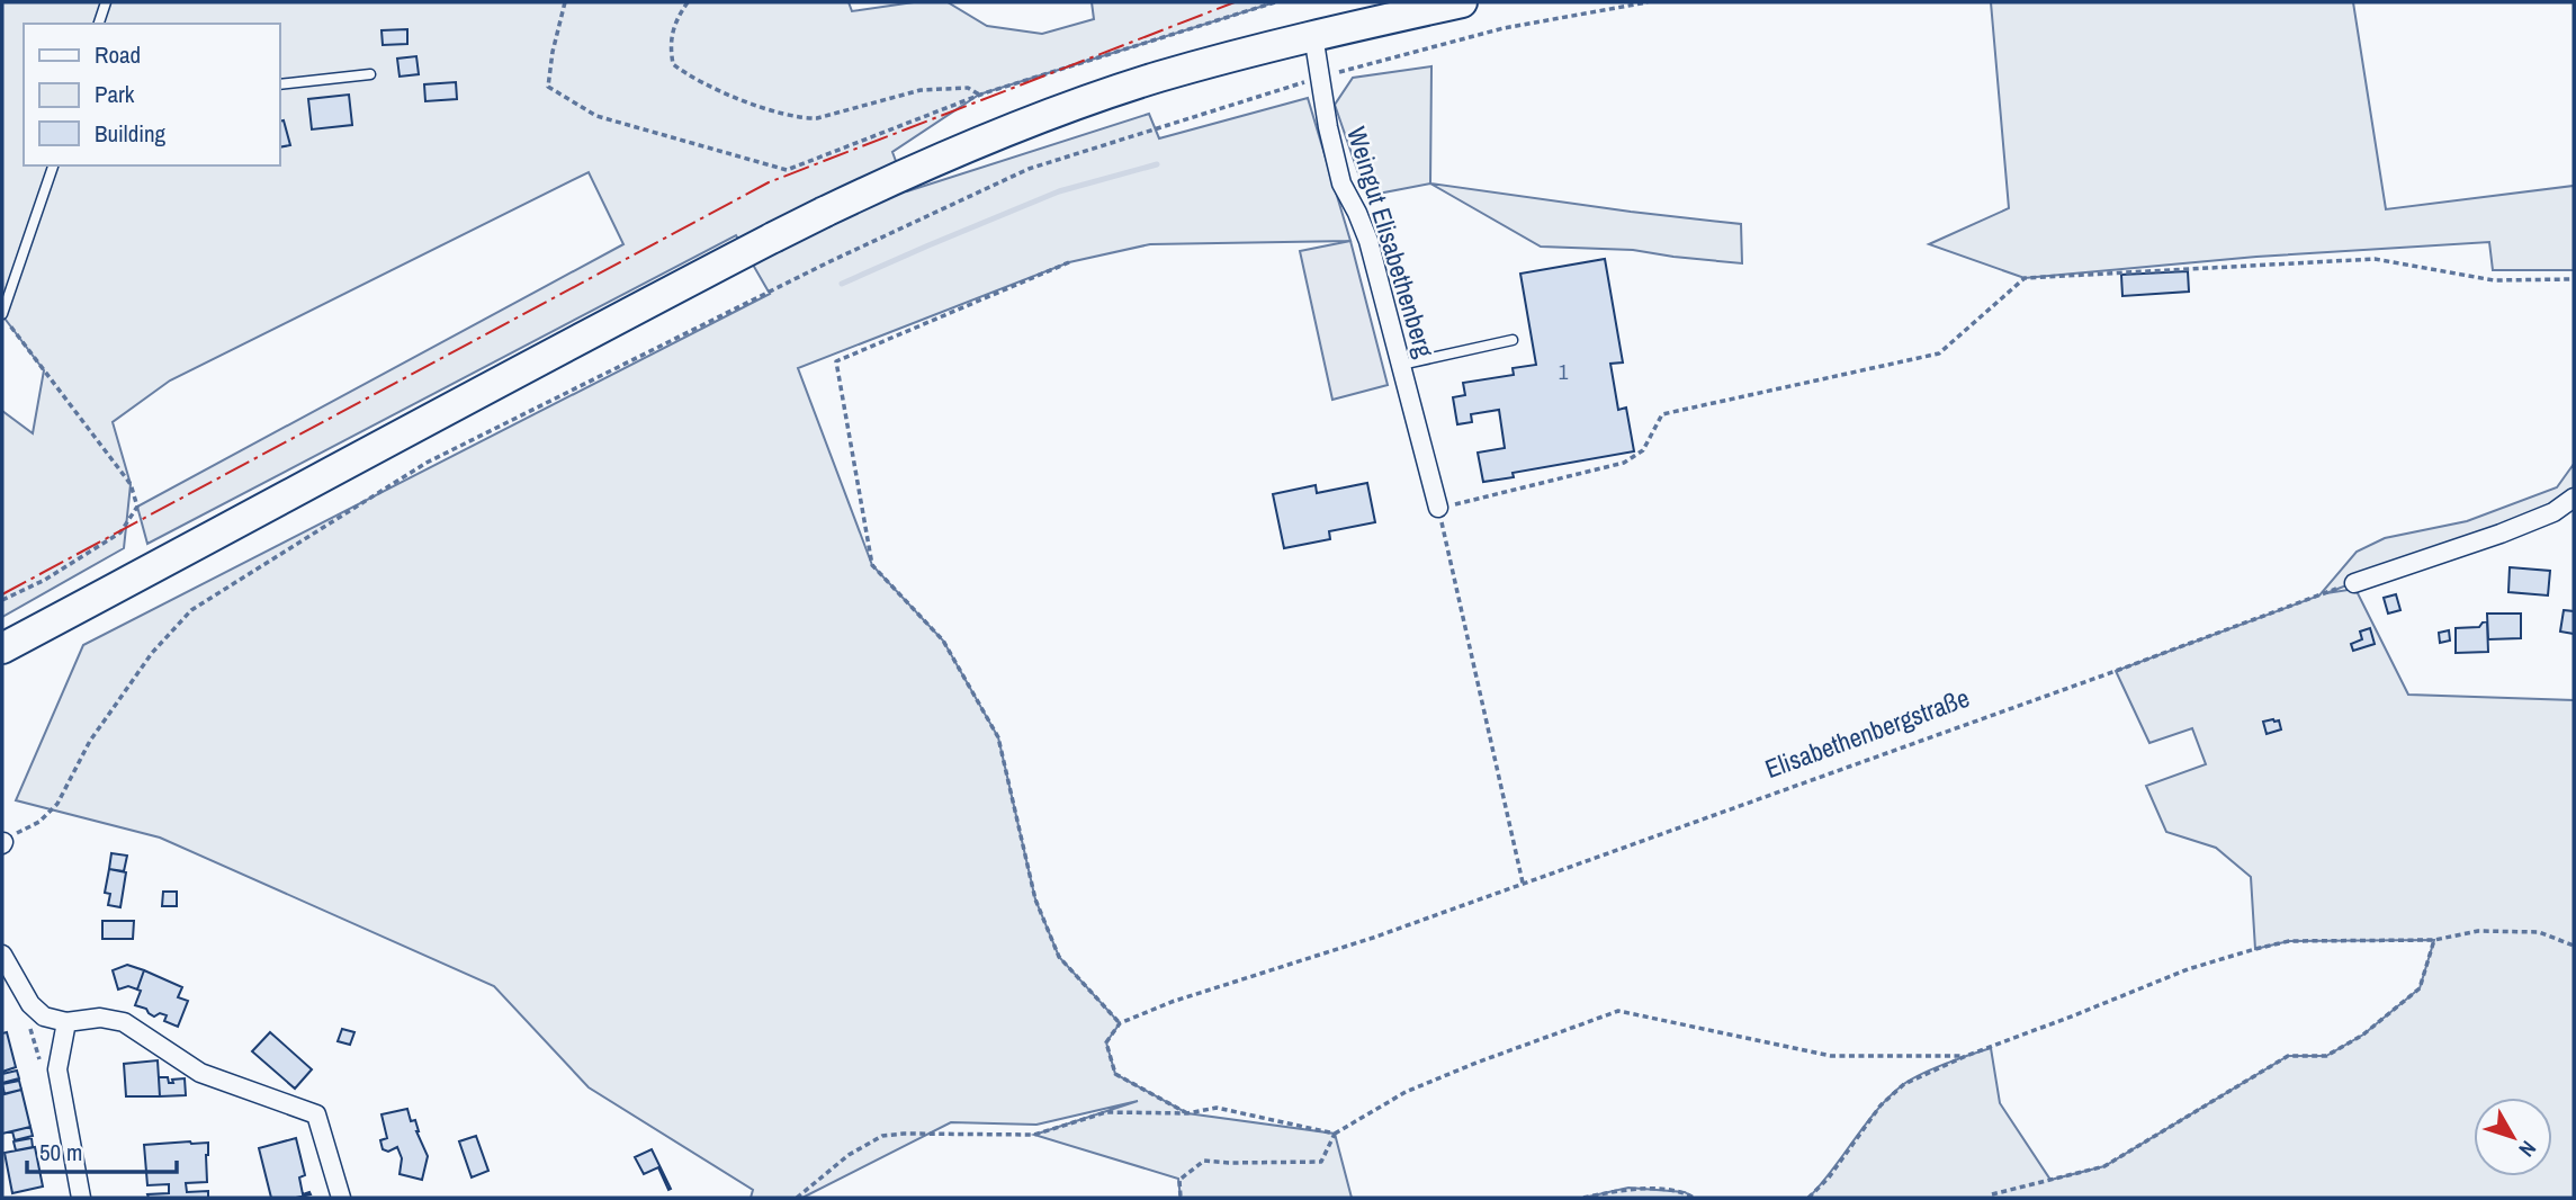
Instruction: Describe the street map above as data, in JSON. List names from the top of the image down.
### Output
{
  "streets": {
    "street": ["Weingut Elisabethenberg"],
    "path": ["Elisabethenbergstraße"]
  },
  "house_numbers": ["1"],
  "legend": ["Road", "Park", "Building"],
  "scale_bar": "50 m",
  "north": "bottom right"
}
